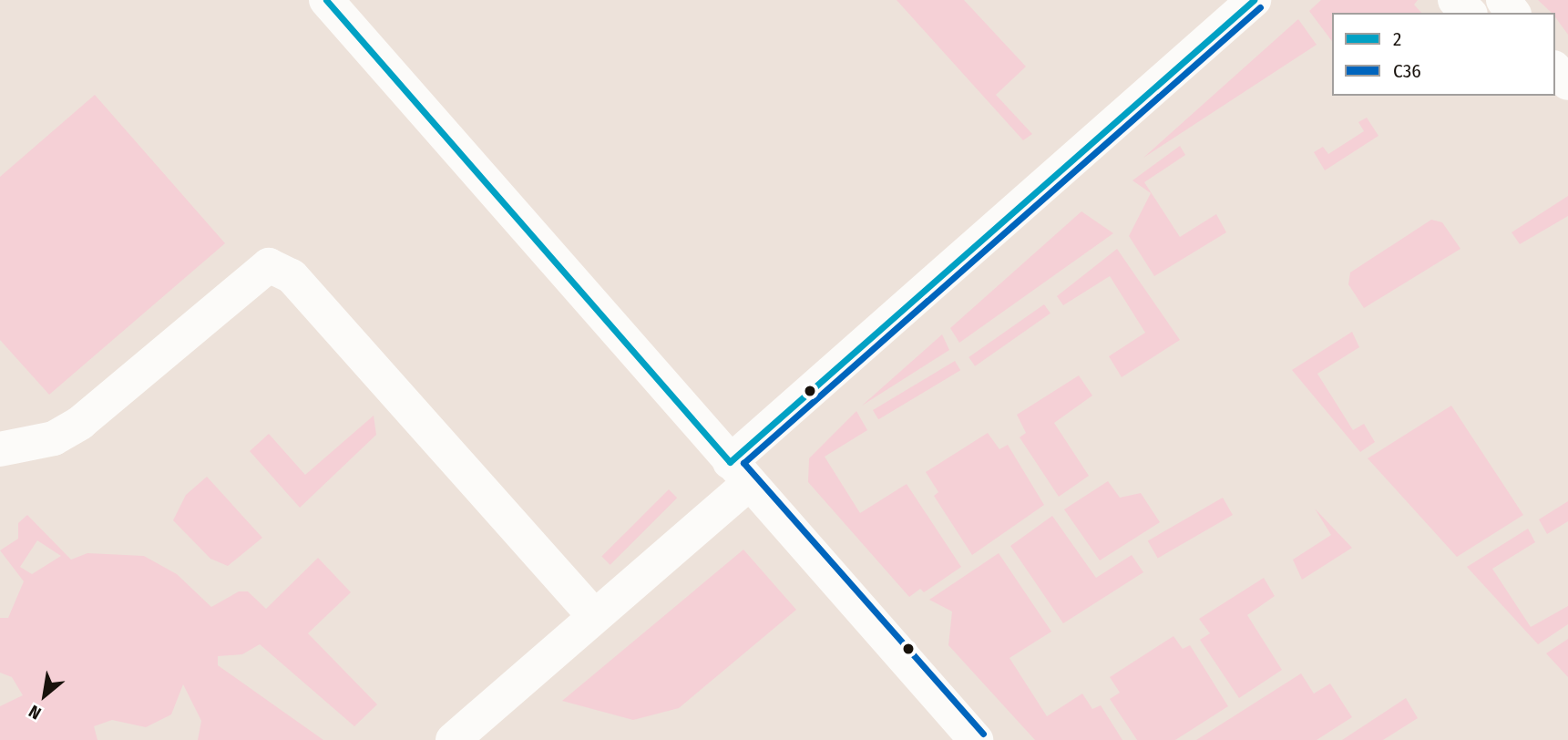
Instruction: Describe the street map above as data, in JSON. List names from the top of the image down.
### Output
{
  "lines": ["transit line 2", "transit line C36"],
  "legend": ["2", "C36"],
  "north": "bottom left"
}
